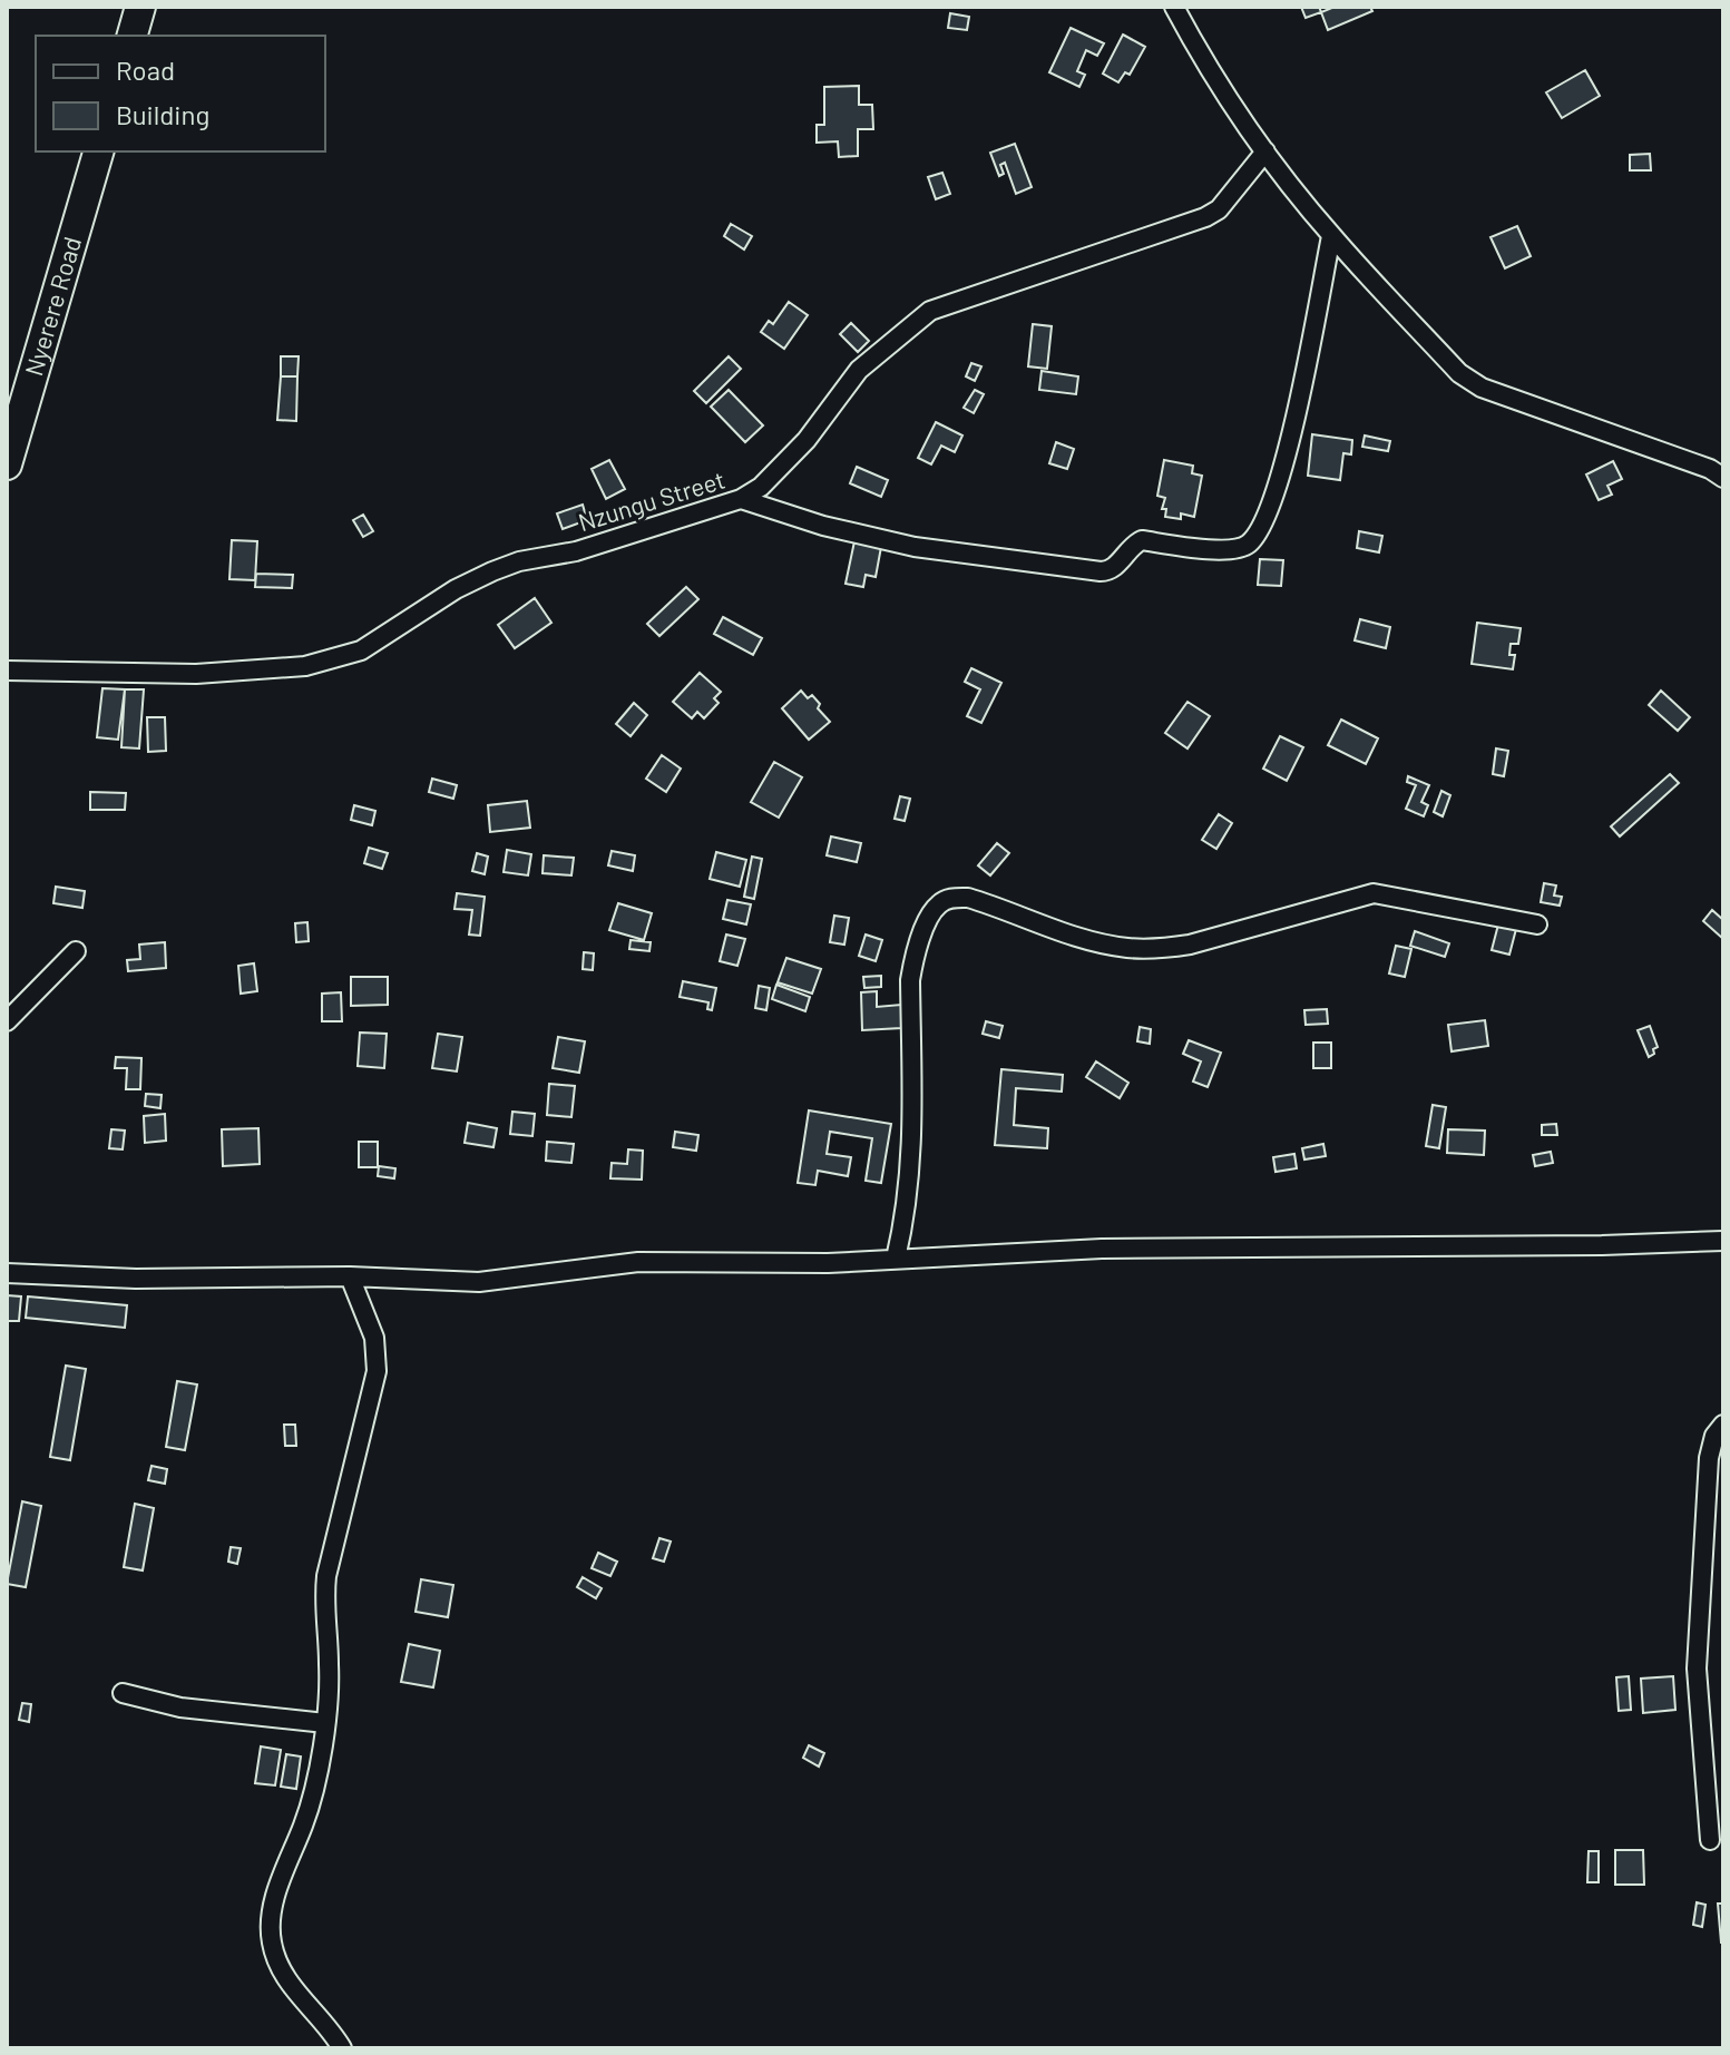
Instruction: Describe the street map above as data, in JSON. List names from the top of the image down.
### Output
{
  "streets": {
    "main road": ["Nyerere Road"],
    "street": ["Nzungu Street"]
  },
  "legend": ["Road", "Building"]
}
